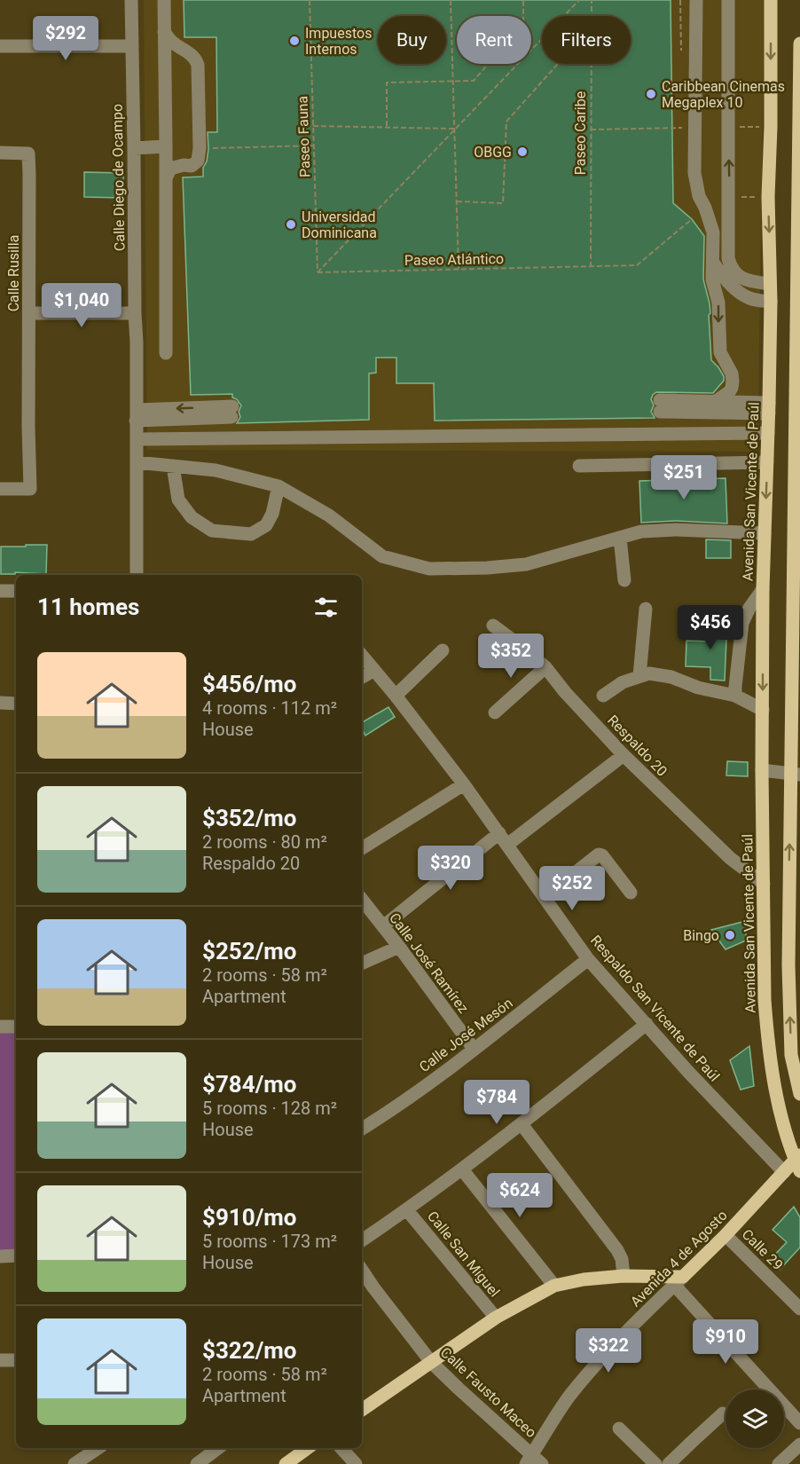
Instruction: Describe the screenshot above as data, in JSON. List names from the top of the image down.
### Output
{
  "streets": {
    "main road": ["Avenida San Vicente de Paúl", "Avenida 4 de Agosto"],
    "street": [
      "Calle Diego de Ocampo",
      "Calle Rusilla",
      "Respaldo 20",
      "Calle José Ramírez",
      "Respaldo San Vicente de Paúl",
      "Calle José Mesón",
      "Calle 29",
      "Calle San Miguel",
      "Calle Fausto Maceo"
    ],
    "path": ["Paseo Caribe", "Paseo Fauna", "Paseo Atlántico"]
  },
  "crossings": [
    ["Paseo Caribe", "Paseo Atlántico"],
    ["Paseo Fauna", "Paseo Atlántico"],
    ["Avenida San Vicente de Paúl", "Respaldo 20"],
    ["Avenida San Vicente de Paúl", "Avenida 4 de Agosto"],
    ["Calle José Ramírez", "Calle José Mesón"],
    ["Respaldo San Vicente de Paúl", "Calle José Mesón"],
    ["Respaldo San Vicente de Paúl", "Avenida 4 de Agosto"],
    ["Calle 29", "Avenida 4 de Agosto"],
    ["Avenida 4 de Agosto", "Calle Fausto Maceo"]
  ],
  "places": [
    "Impuestos Internos",
    "Caribbean Cinemas Megaplex 10",
    "OBGG",
    "Universidad Dominicana",
    "Bingo"
  ],
  "page": {
    "price": [
      "$292",
      "$1,040",
      "$251",
      "$456",
      "$352",
      "$320",
      "$252",
      "$784",
      "$624",
      "$910",
      "$322"
    ],
    "chip": ["Buy", "Rent", "Filters"],
    "heading": "11 homes",
    "list": [
      {
        "name": "$456/mo",
        "note": "4 rooms · 112 m² · House"
      },
      {
        "name": "$352/mo",
        "note": "2 rooms · 80 m² · Respaldo 20"
      },
      {
        "name": "$252/mo",
        "note": "2 rooms · 58 m² · Apartment"
      },
      {
        "name": "$784/mo",
        "note": "5 rooms · 128 m² · House"
      },
      {
        "name": "$910/mo",
        "note": "5 rooms · 173 m² · House"
      },
      {
        "name": "$322/mo",
        "note": "2 rooms · 58 m² · Apartment"
      }
    ]
  }
}
